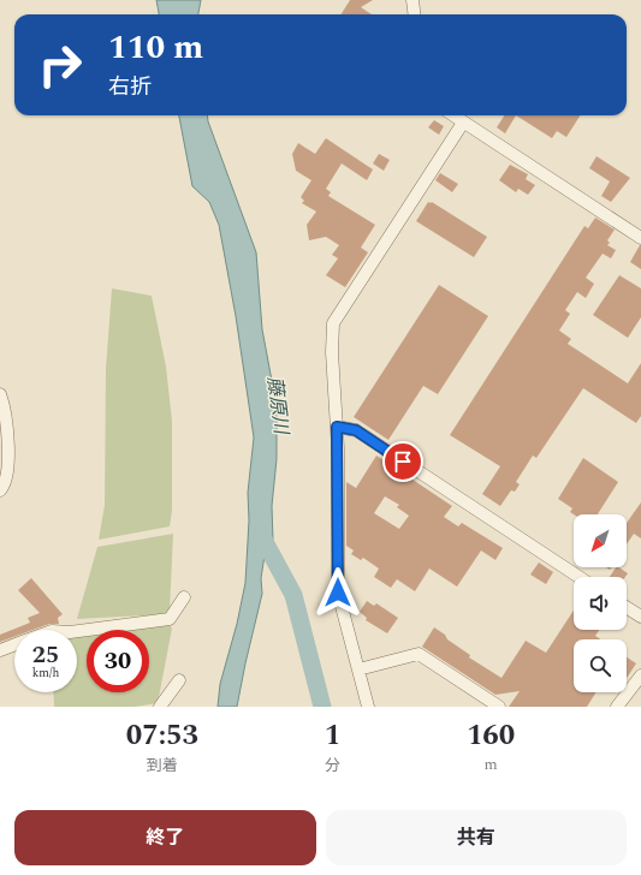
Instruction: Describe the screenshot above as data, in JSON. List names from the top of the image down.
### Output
{
  "water": ["藤原川"],
  "north": "bottom left",
  "page": {
    "turn": ["110 m", "右折"],
    "speed": "25 km/h",
    "limit": "30",
    "eta": [
      "07:53",
      "到着",
      "1",
      "分",
      "160",
      "m"
    ],
    "buttons": ["終了", "共有"]
  }
}
